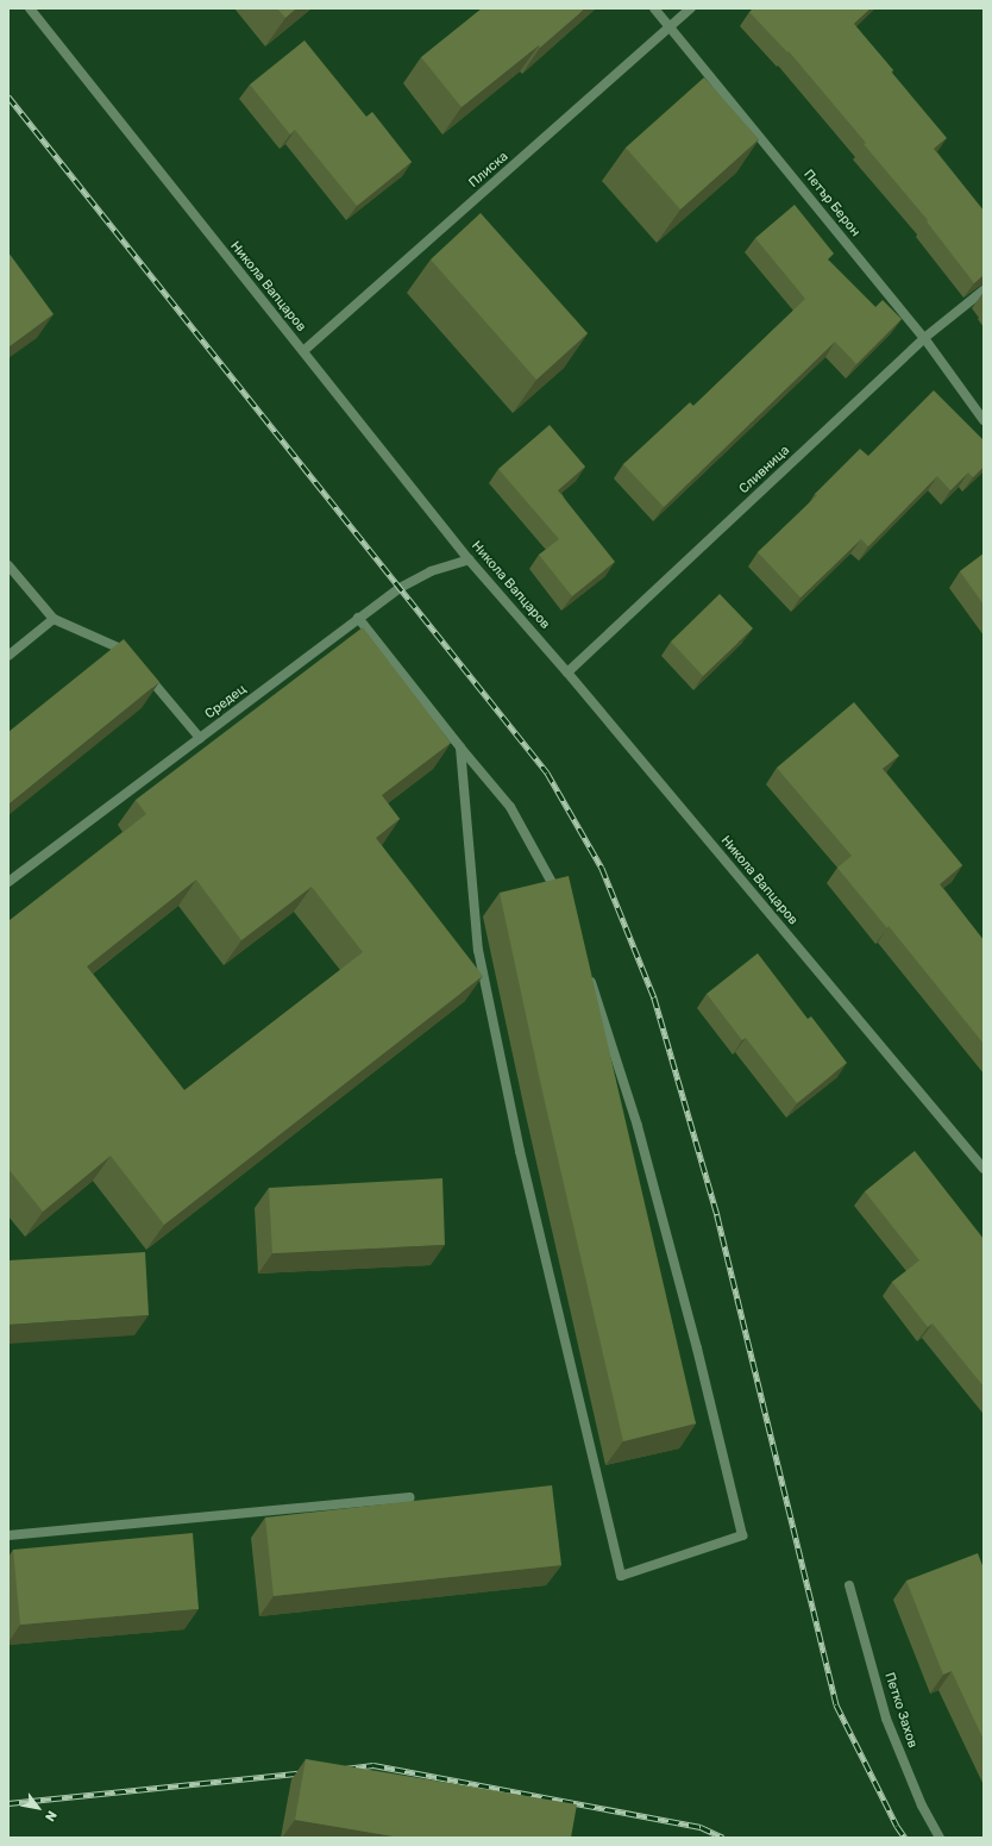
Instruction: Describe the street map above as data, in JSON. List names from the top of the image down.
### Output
{
  "streets": {
    "street": [
      "Плиска",
      "Петър Берон",
      "Никола Вапцаров",
      "Сливница",
      "Средец",
      "Петко Захов"
    ]
  },
  "crossings": [
    ["Плиска", "Петър Берон"],
    ["Плиска", "Никола Вапцаров"],
    ["Петър Берон", "Сливница"],
    ["Никола Вапцаров", "Сливница"],
    ["Никола Вапцаров", "Средец"]
  ],
  "north": "bottom right"
}
